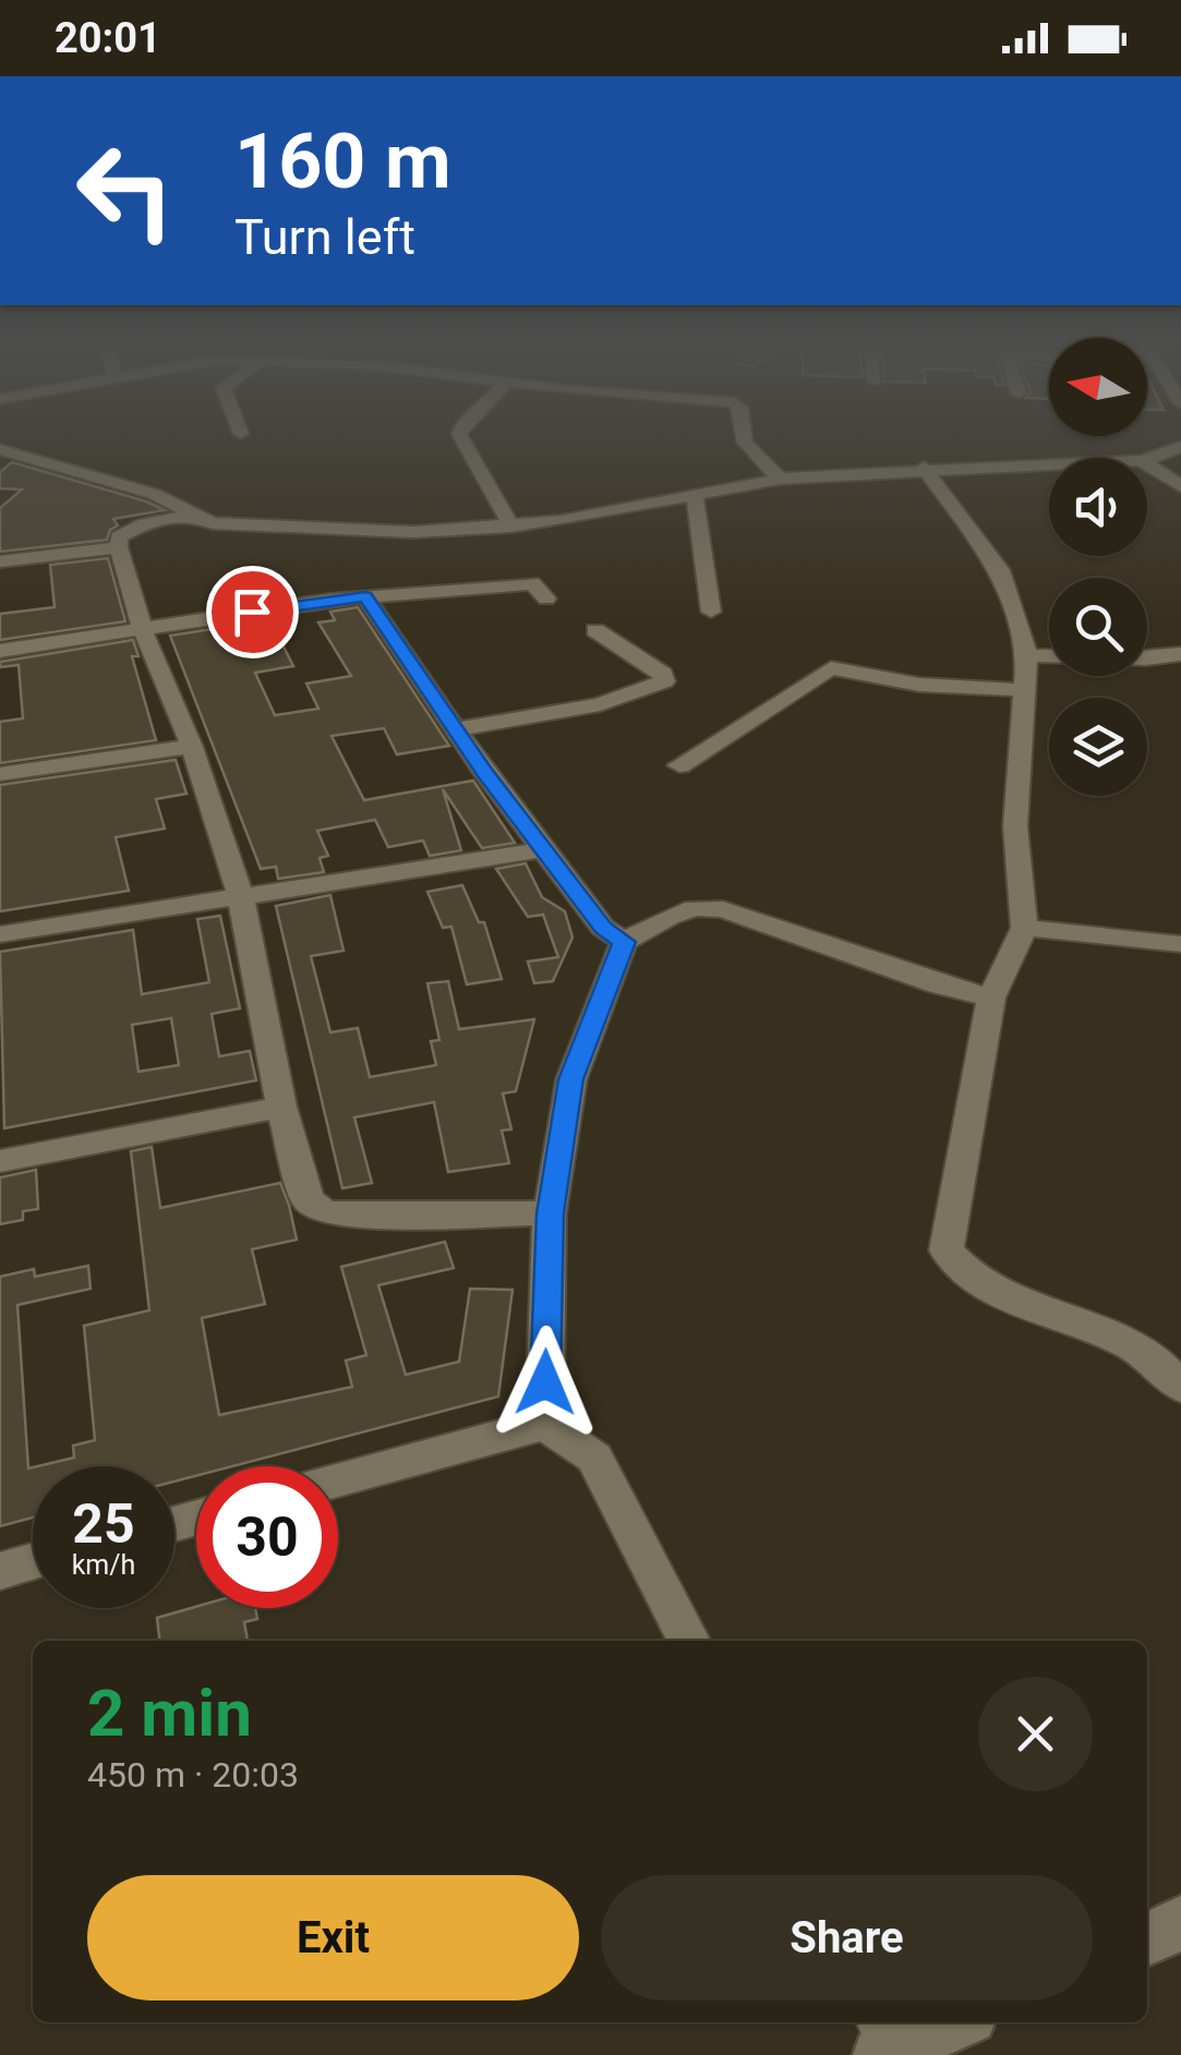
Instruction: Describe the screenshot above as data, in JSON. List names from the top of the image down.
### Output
{
  "north": "left",
  "page": {
    "status": "20:01",
    "turn": ["160 m", "Turn left"],
    "speed": "25 km/h",
    "limit": "30",
    "heading": ["2 min", "450 m · 20:03"],
    "buttons": ["Exit", "Share"]
  }
}
